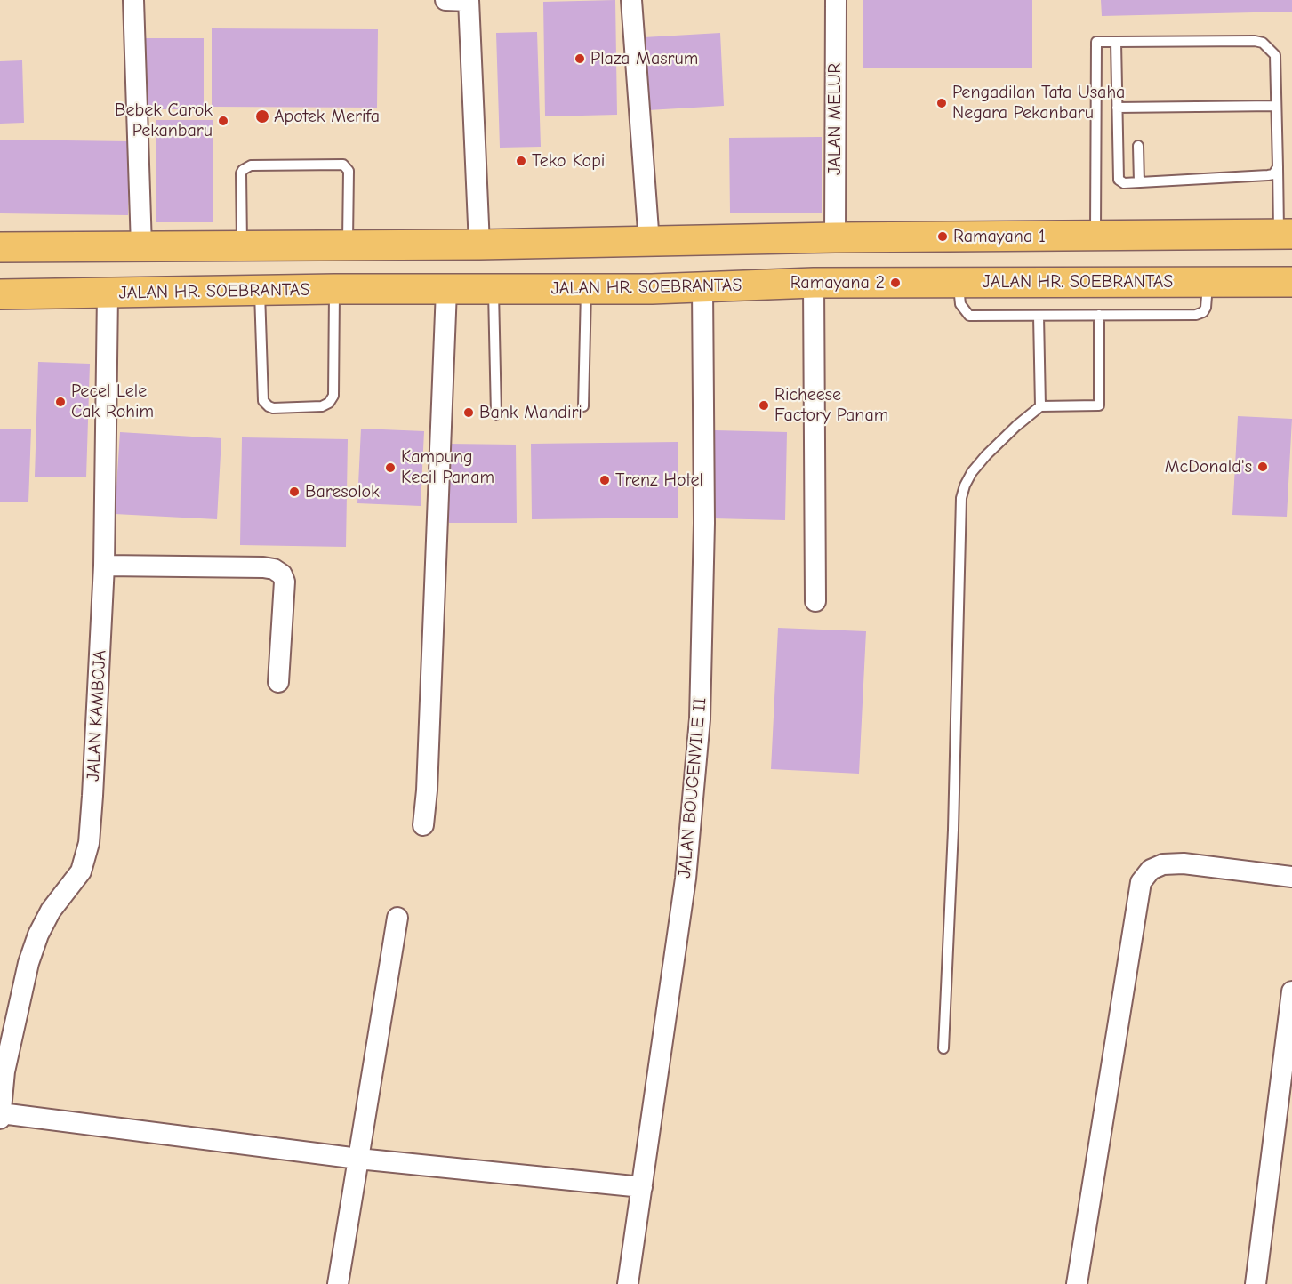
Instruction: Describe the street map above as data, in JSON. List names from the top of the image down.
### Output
{
  "streets": {
    "main road": ["JALAN HR. SOEBRANTAS"],
    "street": ["JALAN MELUR", "JALAN KAMBOJA", "JALAN BOUGENVILE II"]
  },
  "crossings": [
    ["JALAN HR. SOEBRANTAS", "JALAN KAMBOJA"],
    ["JALAN HR. SOEBRANTAS", "JALAN BOUGENVILE II"]
  ],
  "places": [
    "Plaza Masrum",
    "Pengadilan Tata Usaha Negara Pekanbaru",
    "Apotek Merifa",
    "Bebek Carok Pekanbaru",
    "Teko Kopi",
    "Ramayana 1",
    "Ramayana 2",
    "Pecel Lele Cak Rohim",
    "Richeese Factory Panam",
    "Bank Mandiri",
    "McDonald's",
    "Kampung Kecil Panam",
    "Trenz Hotel",
    "Baresolok"
  ]
}
